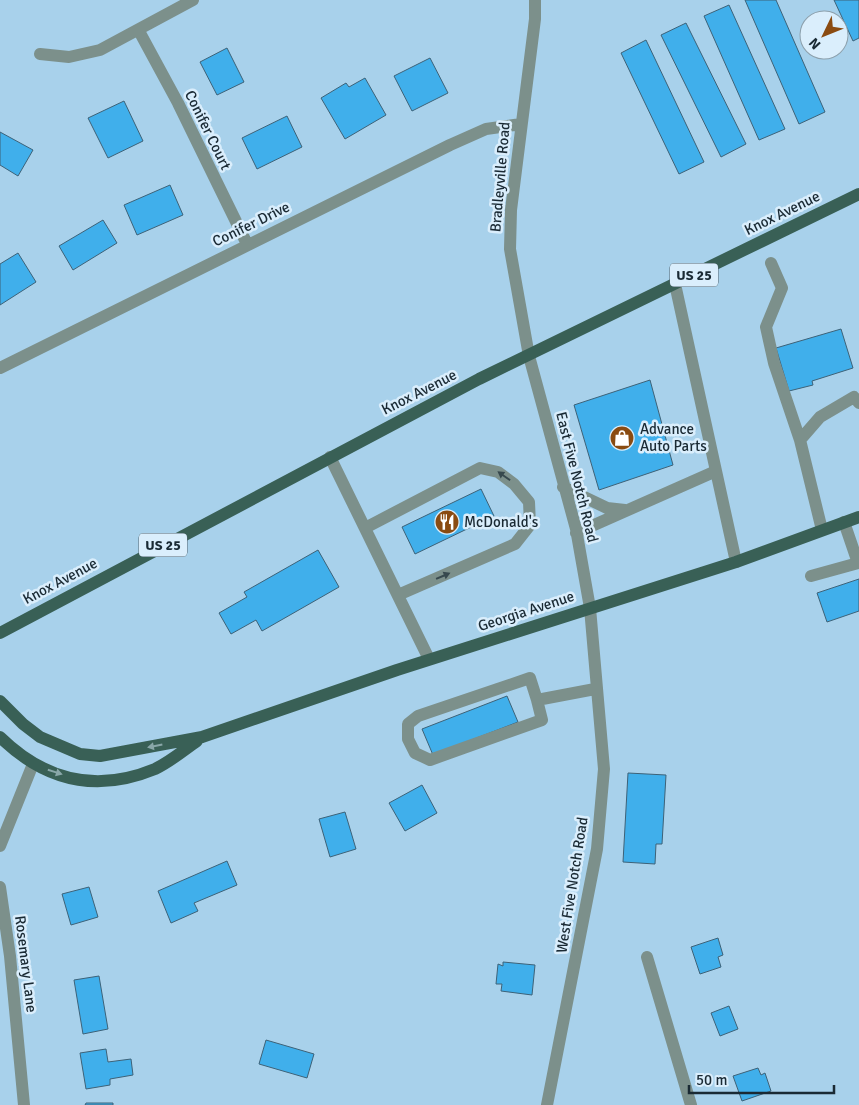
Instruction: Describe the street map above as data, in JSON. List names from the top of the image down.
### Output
{
  "streets": {
    "main road": ["Knox Avenue", "US 25", "Georgia Avenue"],
    "street": [
      "Conifer Court",
      "Bradleyville Road",
      "Conifer Drive",
      "East Five Notch Road",
      "West Five Notch Road",
      "Rosemary Lane"
    ]
  },
  "crossings": [
    ["Conifer Court", "Conifer Drive"],
    ["Bradleyville Road", "Knox Avenue"],
    ["Bradleyville Road", "Conifer Drive"],
    ["Bradleyville Road", "East Five Notch Road"],
    ["Knox Avenue", "East Five Notch Road"],
    ["East Five Notch Road", "Georgia Avenue"],
    ["East Five Notch Road", "West Five Notch Road"],
    ["Georgia Avenue", "West Five Notch Road"]
  ],
  "places": {
    "shop": ["Advance Auto Parts"],
    "restaurant": ["McDonald's"]
  },
  "scale_bar": "50 m",
  "north": "bottom left"
}
